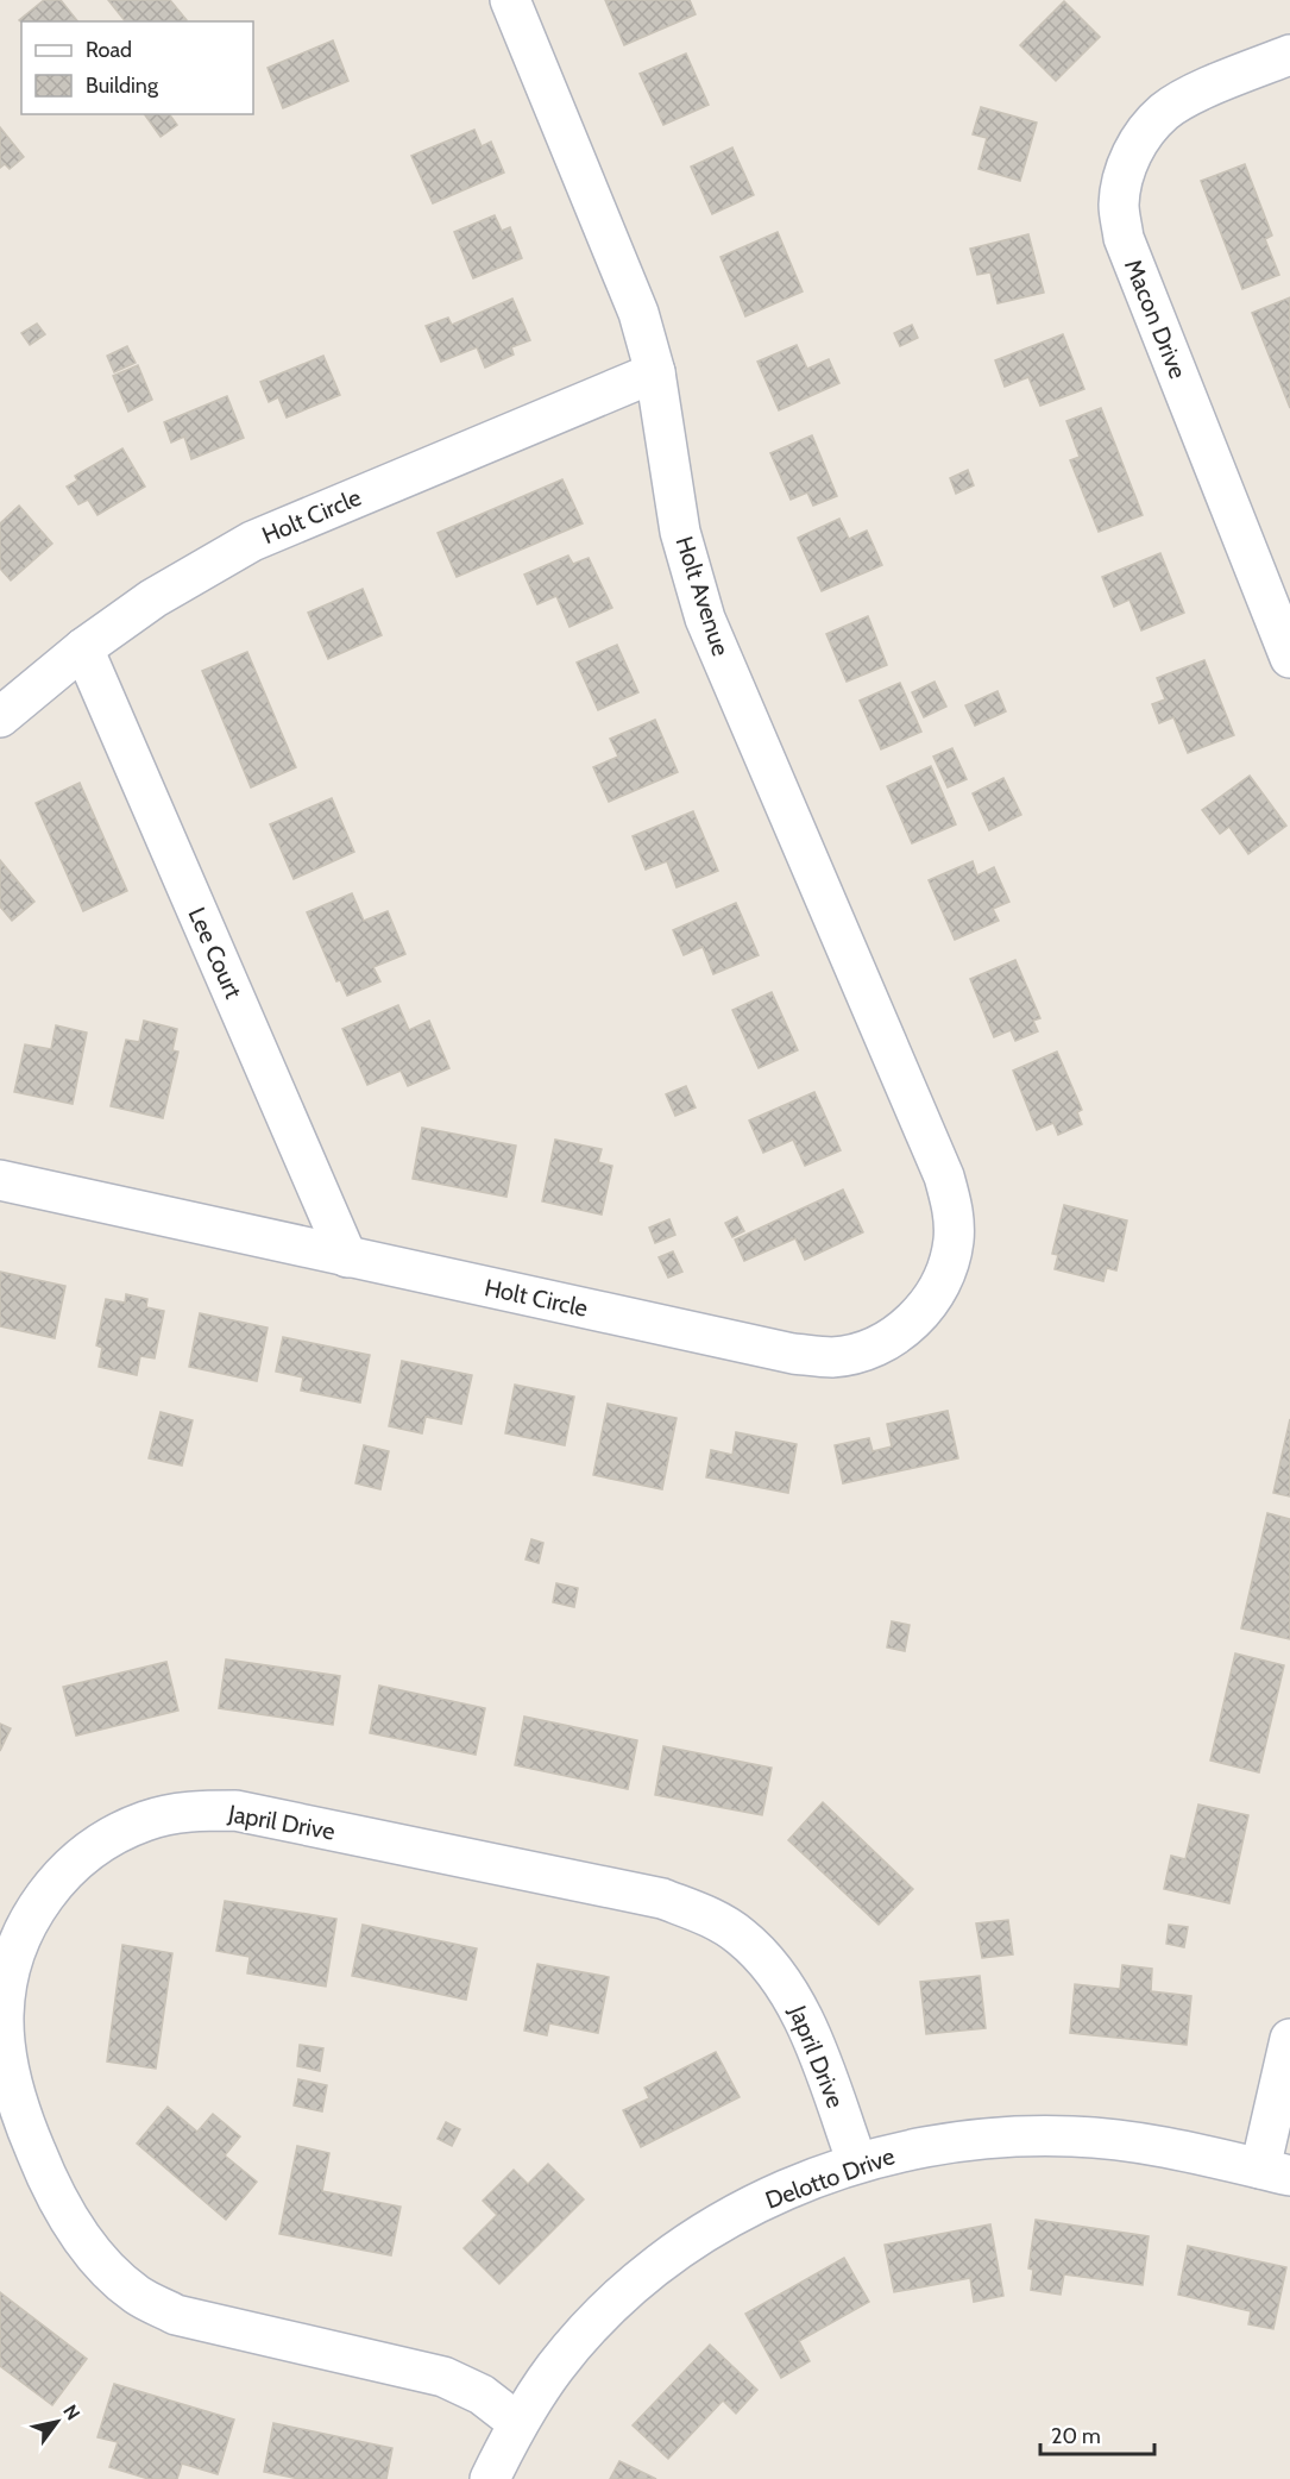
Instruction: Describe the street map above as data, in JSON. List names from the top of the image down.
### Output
{
  "streets": {
    "street": [
      "Macon Drive",
      "Holt Circle",
      "Holt Avenue",
      "Lee Court",
      "Japril Drive",
      "Delotto Drive"
    ]
  },
  "crossings": [
    ["Holt Circle", "Holt Avenue"],
    ["Holt Circle", "Lee Court"],
    ["Japril Drive", "Delotto Drive"]
  ],
  "legend": ["Road", "Building"],
  "scale_bar": "20 m",
  "north": "top right"
}
